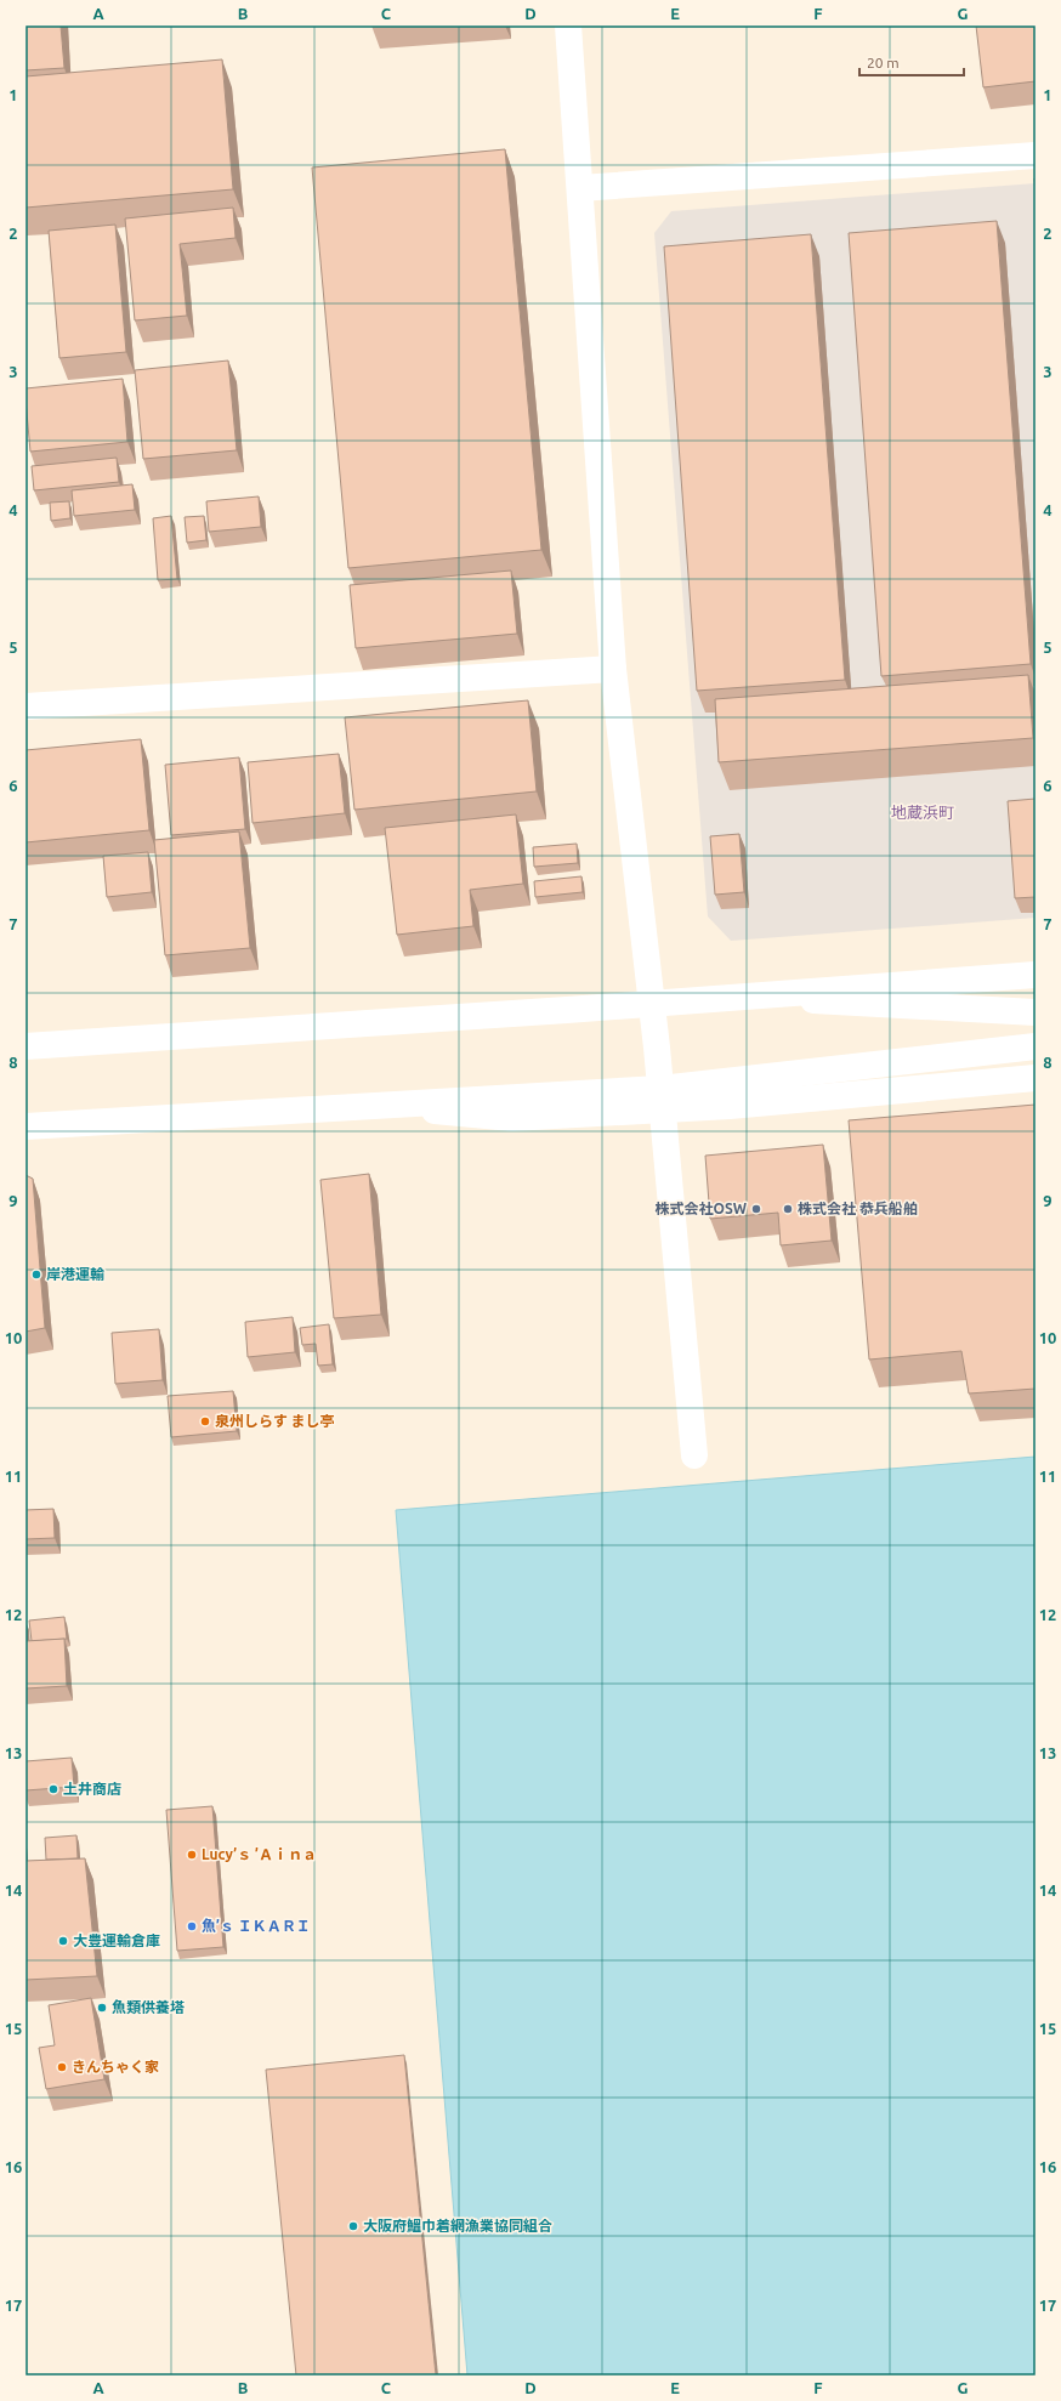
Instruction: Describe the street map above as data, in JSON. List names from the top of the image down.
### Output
{
  "districts": ["地蔵浜町"],
  "places": [
    "株式会社OSW",
    "株式会社 恭兵船舶",
    "岸港運輸",
    "泉州しらす まし亭",
    "土井商店",
    "Lucy’ｓ ’Ａｉｎａ",
    "魚’ｓ ＩＫＡＲＩ",
    "大豊運輸倉庫",
    "魚類供養塔",
    "きんちゃく家",
    "大阪府鰮巾着網漁業協同組合"
  ],
  "scale_bar": "20 m",
  "grid": {
    "columns": [
      "A",
      "B",
      "C",
      "D",
      "E",
      "F",
      "G"
    ],
    "rows": [
      "1",
      "2",
      "3",
      "4",
      "5",
      "6",
      "7",
      "8",
      "9",
      "10",
      "11",
      "12",
      "13",
      "14",
      "15",
      "16",
      "17"
    ]
  }
}
